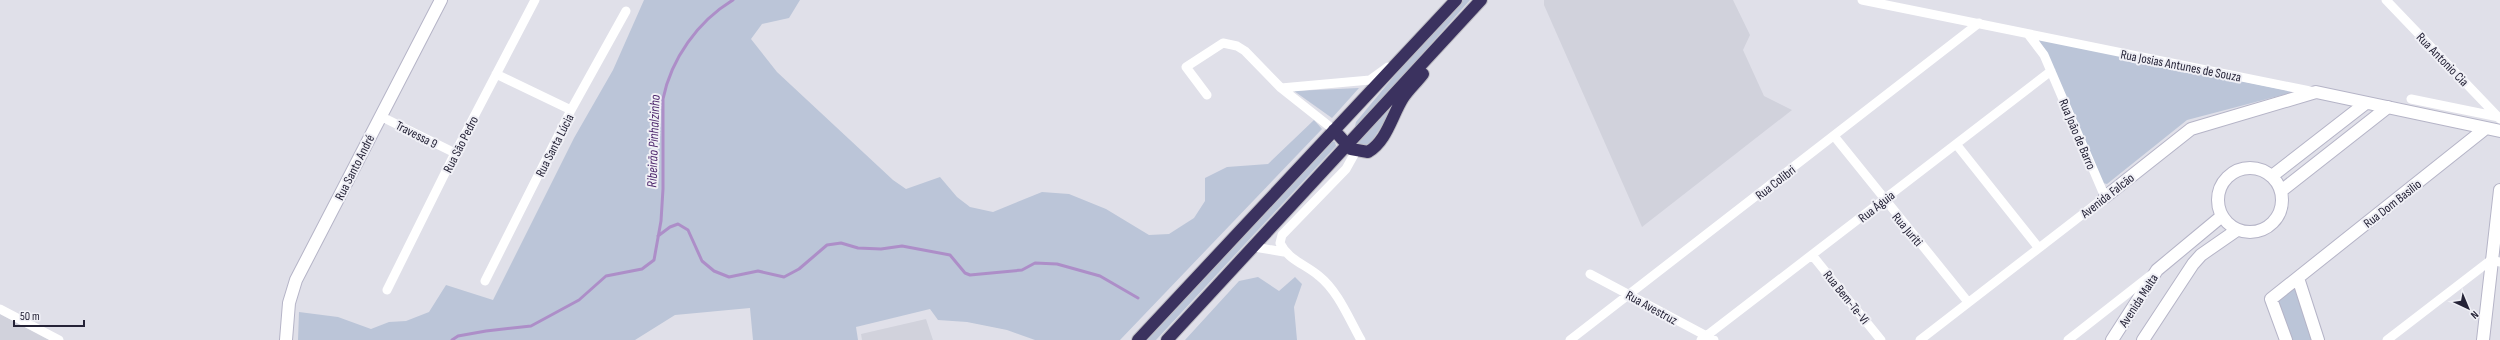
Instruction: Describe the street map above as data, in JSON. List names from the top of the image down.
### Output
{
  "streets": {
    "street": [
      "Rua Antonio Cia",
      "Rua Josias Antunes de Souza",
      "Travessa 9",
      "Rua João de Barro",
      "Rua São Pedro",
      "Rua Santa Lúcia",
      "Rua Santo André",
      "Rua Colibri",
      "Avenida Falcão",
      "Rua Dom Basilio",
      "Rua Águia",
      "Rua Juriti",
      "Rua Bem-Te-Vi",
      "Avenida Malta",
      "Rua Avestruz"
    ]
  },
  "crossings": [
    ["Rua Josias Antunes de Souza", "Rua João de Barro"],
    ["Rua Josias Antunes de Souza", "Rua Colibri"],
    ["Rua Josias Antunes de Souza", "Avenida Falcão"],
    ["Rua Josias Antunes de Souza", "Rua Dom Basilio"],
    ["Travessa 9", "Rua São Pedro"],
    ["Travessa 9", "Rua Santo André"],
    ["Rua João de Barro", "Avenida Falcão"],
    ["Rua João de Barro", "Rua Águia"],
    ["Rua Colibri", "Rua Juriti"],
    ["Rua Colibri", "Rua Avestruz"],
    ["Avenida Falcão", "Rua Juriti"],
    ["Rua Águia", "Rua Juriti"],
    ["Rua Águia", "Rua Bem-Te-Vi"],
    ["Rua Águia", "Rua Avestruz"]
  ],
  "water": ["Ribeirão Pinhalzinho"],
  "scale_bar": "50 m",
  "north": "bottom right"
}
